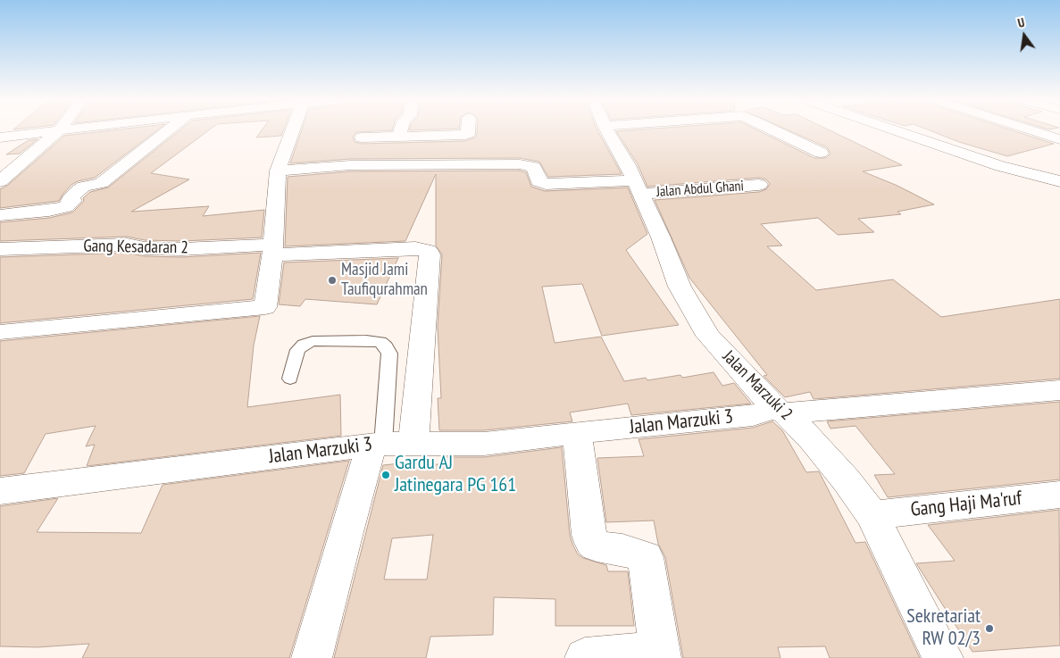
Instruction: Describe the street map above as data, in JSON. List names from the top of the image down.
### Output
{
  "streets": {
    "street": [
      "Jalan Abdul Ghani",
      "Gang Kesadaran 2",
      "Jalan Marzuki 2",
      "Jalan Marzuki 3",
      "Gang Haji Ma'ruf"
    ]
  },
  "crossings": [
    ["Jalan Abdul Ghani", "Jalan Marzuki 2"],
    ["Gang Kesadaran 2", "Jalan Marzuki 3"],
    ["Jalan Marzuki 2", "Jalan Marzuki 3"],
    ["Jalan Marzuki 2", "Gang Haji Ma'ruf"]
  ],
  "places": ["Masjid Jami Taufiqurahman", "Gardu AJ Jatinegara PG 161", "Sekretariat RW 02/3"],
  "north": "top"
}
